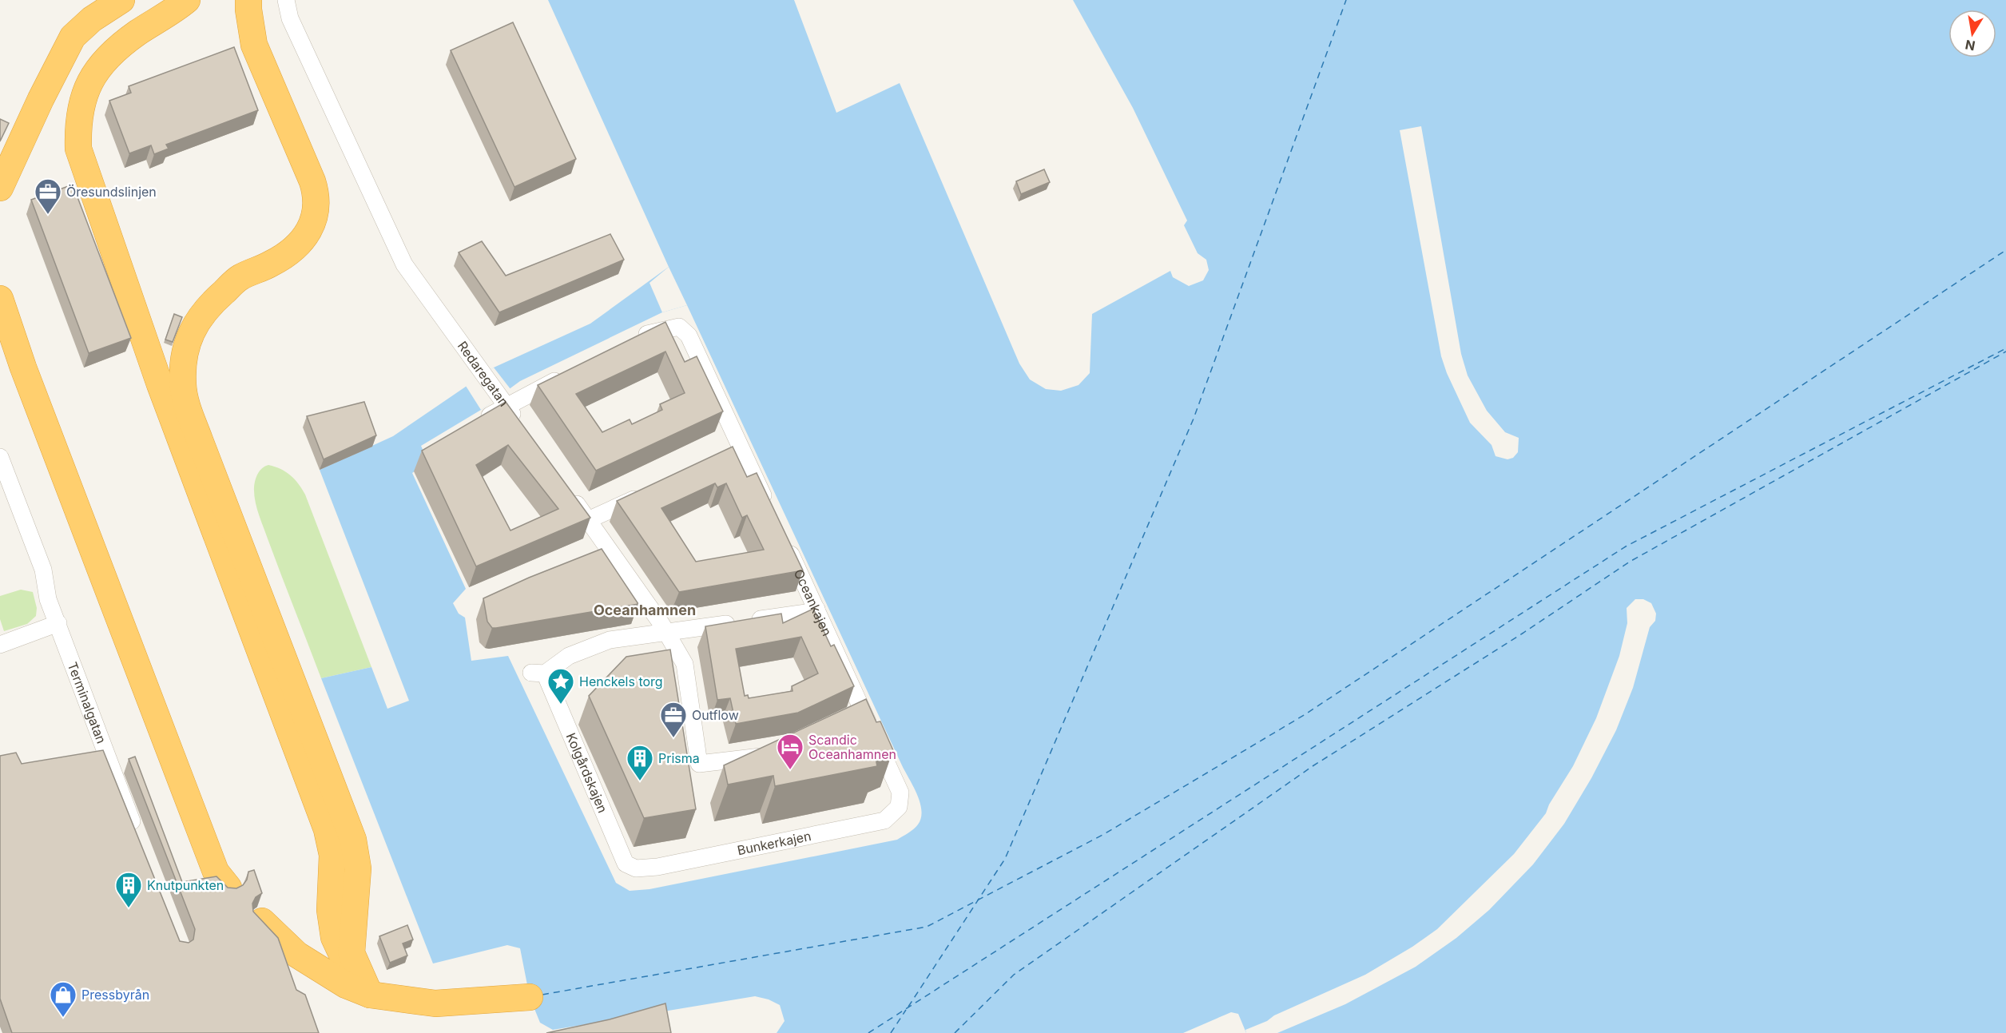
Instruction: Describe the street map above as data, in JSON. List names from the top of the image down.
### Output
{
  "streets": {
    "street": [
      "Redaregatan",
      "Oceankajen",
      "Terminalgatan",
      "Kolgårdskajen",
      "Bunkerkajen"
    ]
  },
  "crossings": [
    ["Oceankajen", "Bunkerkajen"],
    ["Kolgårdskajen", "Bunkerkajen"]
  ],
  "districts": ["Oceanhamnen"],
  "places": {
    "office": ["Öresundslinjen", "Outflow"],
    "place": ["Henckels torg"],
    "hotel": ["Scandic Oceanhamnen"],
    "building": ["Prisma", "Knutpunkten"],
    "shop": ["Pressbyrån"]
  },
  "north": "bottom"
}
